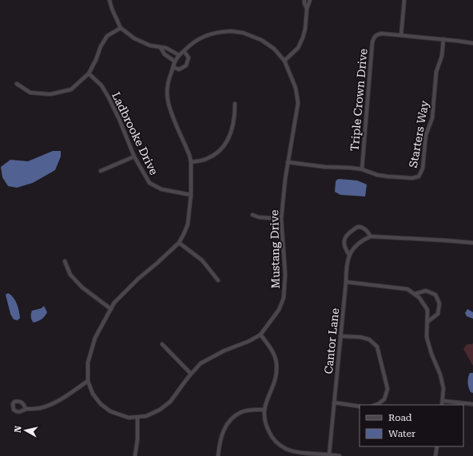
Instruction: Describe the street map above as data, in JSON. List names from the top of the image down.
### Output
{
  "streets": {
    "street": [
      "Triple Crown Drive",
      "Ladbrooke Drive",
      "Starters Way",
      "Mustang Drive",
      "Cantor Lane"
    ]
  },
  "crossings": [
    ["Triple Crown Drive", "Starters Way"],
    ["Ladbrooke Drive", "Mustang Drive"],
    ["Starters Way", "Mustang Drive"]
  ],
  "legend": ["Road", "Water"],
  "north": "left"
}
